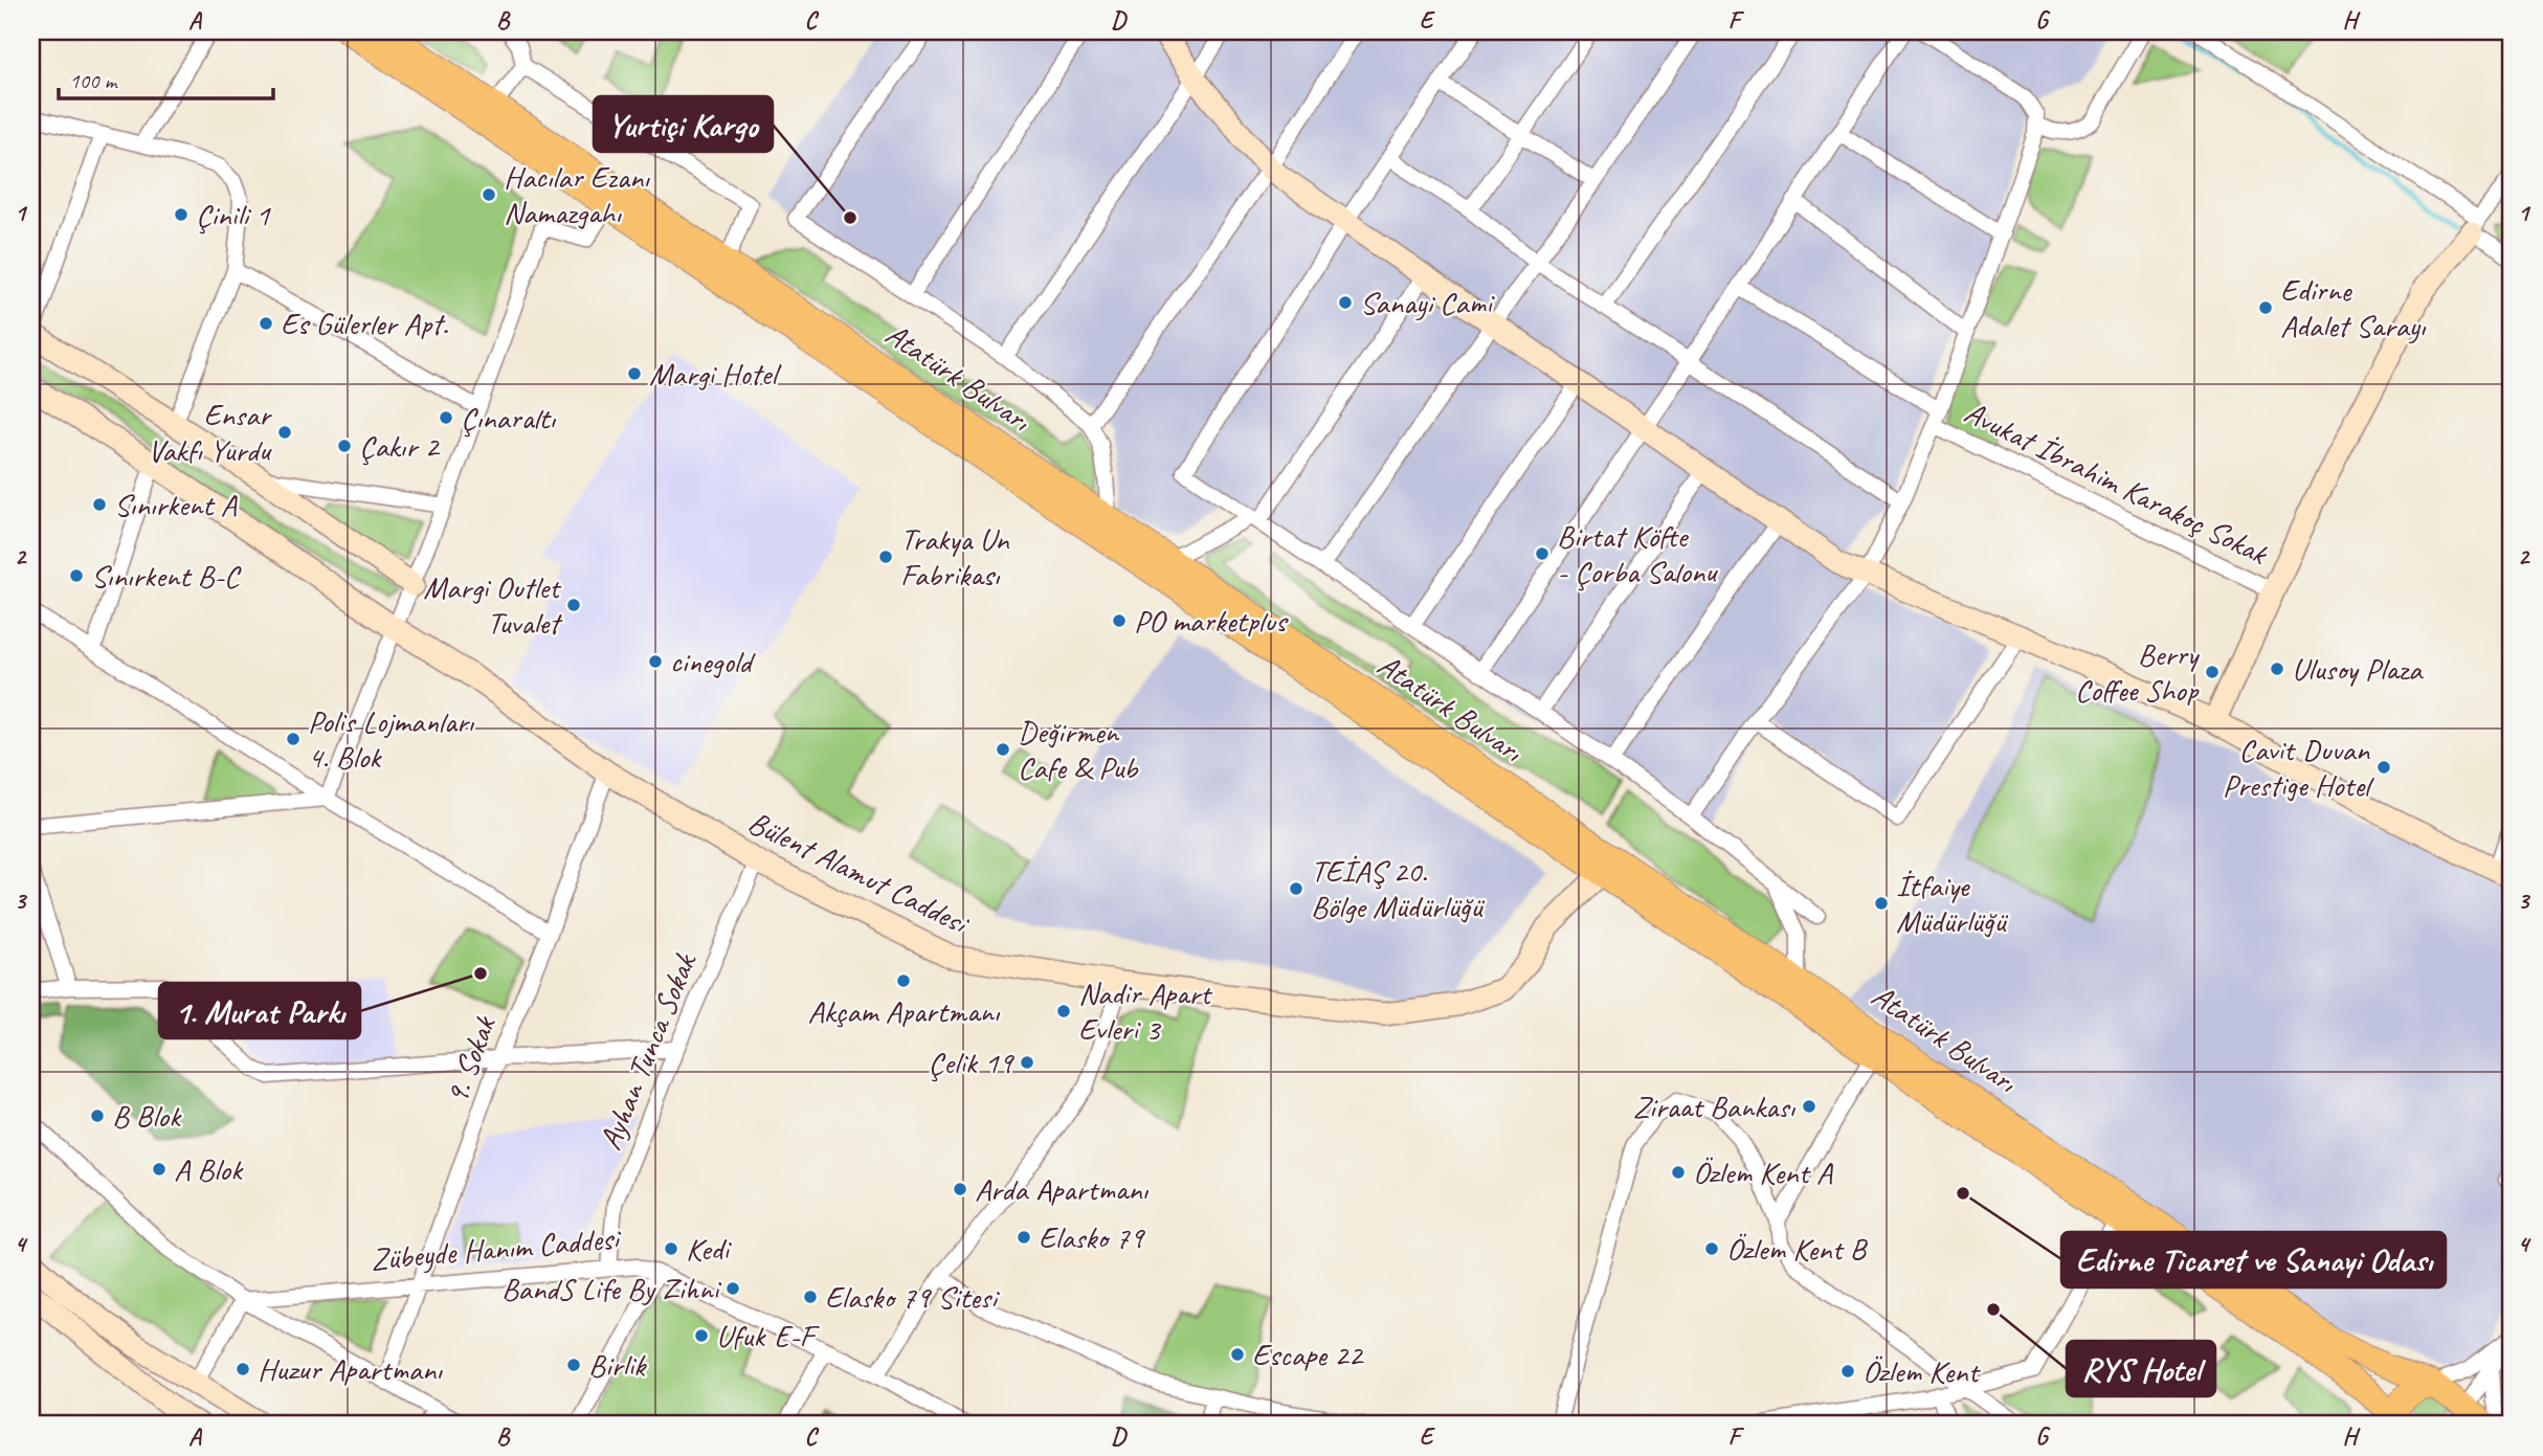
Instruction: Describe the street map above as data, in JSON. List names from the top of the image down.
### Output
{
  "streets": {
    "main road": ["Atatürk Bulvarı"],
    "street": [
      "Avukat İbrahim Karakoç Sokak",
      "Bülent Alamut Caddesi",
      "Ayhan Tunca Sokak",
      "9. Sokak",
      "Zübeyde Hanım Caddesi"
    ]
  },
  "crossings": [
    ["Atatürk Bulvarı", "Bülent Alamut Caddesi"],
    ["Bülent Alamut Caddesi", "Ayhan Tunca Sokak"],
    ["Bülent Alamut Caddesi", "9. Sokak"],
    ["Ayhan Tunca Sokak", "Zübeyde Hanım Caddesi"],
    ["9. Sokak", "Zübeyde Hanım Caddesi"]
  ],
  "places": [
    "Hacılar Ezanı Namazgahı",
    "Çinili 1",
    "Yurtiçi Kargo",
    "Sanayi Cami",
    "Edirne Adalet Sarayı",
    "Es Gülerler Apt.",
    "Margi Hotel",
    "Çınaraltı",
    "Ensar Vakfı Yurdu",
    "Çakır 2",
    "Sınırkent A",
    "Birtat Köfte - Çorba Salonu",
    "Trakya Un Fabrikası",
    "Sınırkent B-C",
    "Margi Outlet Tuvalet",
    "PO marketplus",
    "cinegold",
    "Ulusoy Plaza",
    "Berry Coffee Shop",
    "Polis Lojmanları 4. Blok",
    "Değirmen Cafe & Pub",
    "Cavit Duvan Prestige Hotel",
    "TEİAŞ 20. Bölge Müdürlüğü",
    "İtfaiye Müdürlüğü",
    "1. Murat Parkı",
    "Akçam Apartmanı",
    "Nadir Apart Evleri 3",
    "Çelik 19",
    "Ziraat Bankası",
    "B Blok",
    "A Blok",
    "Özlem Kent A",
    "Arda Apartmanı",
    "Edirne Ticaret ve Sanayi Odası",
    "Elasko 79",
    "Kedi",
    "Özlem Kent B",
    "BandS Life By Zihni",
    "Elasko 79 Sitesi",
    "RYS Hotel",
    "Ufuk E-F",
    "Escape 22",
    "Birlik",
    "Huzur Apartmanı",
    "Özlem Kent"
  ],
  "scale_bar": "100 m",
  "grid": {
    "columns": [
      "A",
      "B",
      "C",
      "D",
      "E",
      "F",
      "G",
      "H"
    ],
    "rows": [
      "1",
      "2",
      "3",
      "4"
    ]
  }
}
